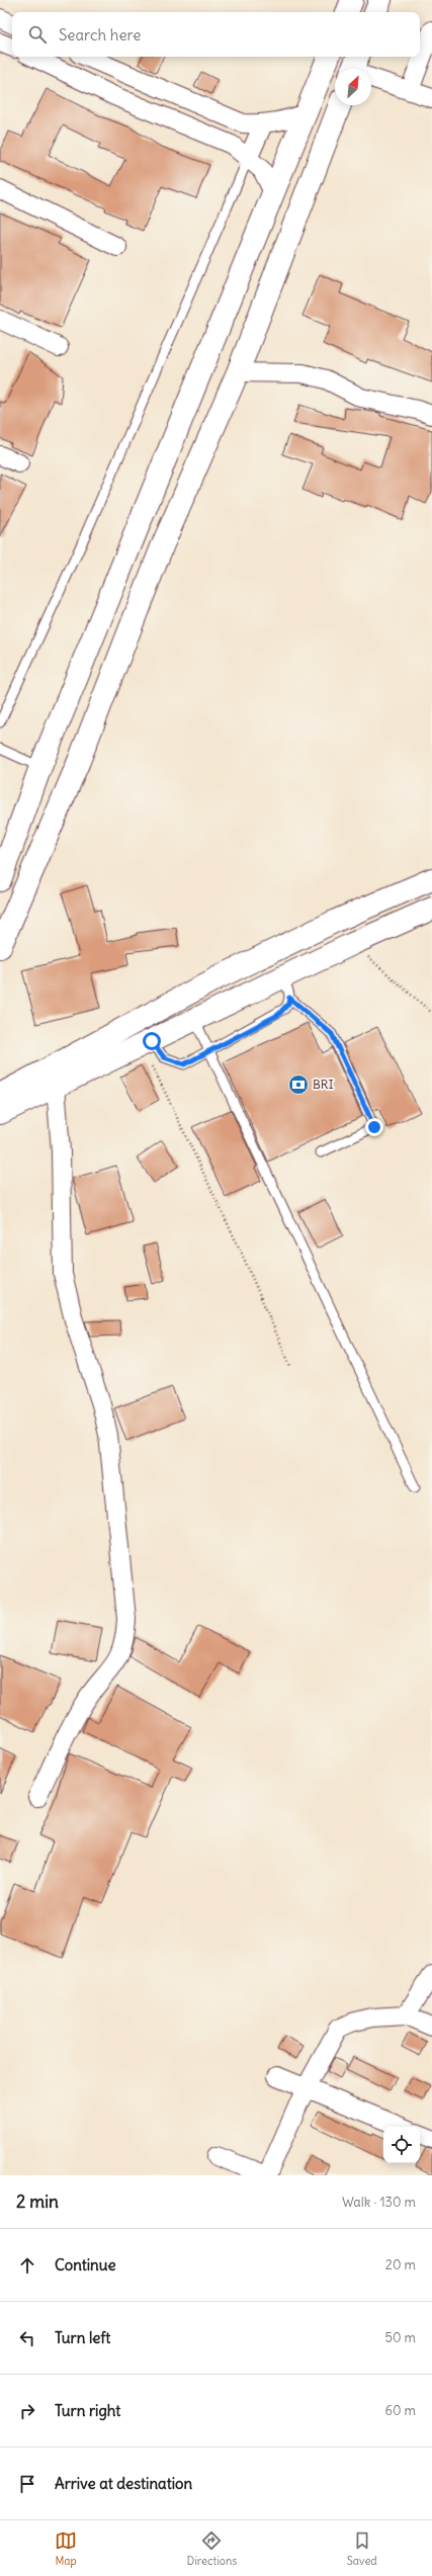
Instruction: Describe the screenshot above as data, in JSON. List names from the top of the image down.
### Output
{
  "places": {
    "bank": ["BRI"]
  },
  "north": "top right",
  "page": {
    "search": "Search here",
    "heading": ["2 min", "Walk · 130 m"],
    "list": [
      ["Continue", "20 m"],
      ["Turn left", "50 m"],
      ["Turn right", "60 m"],
      "Arrive at destination"
    ],
    "nav": ["Map", "Directions", "Saved"]
  }
}
